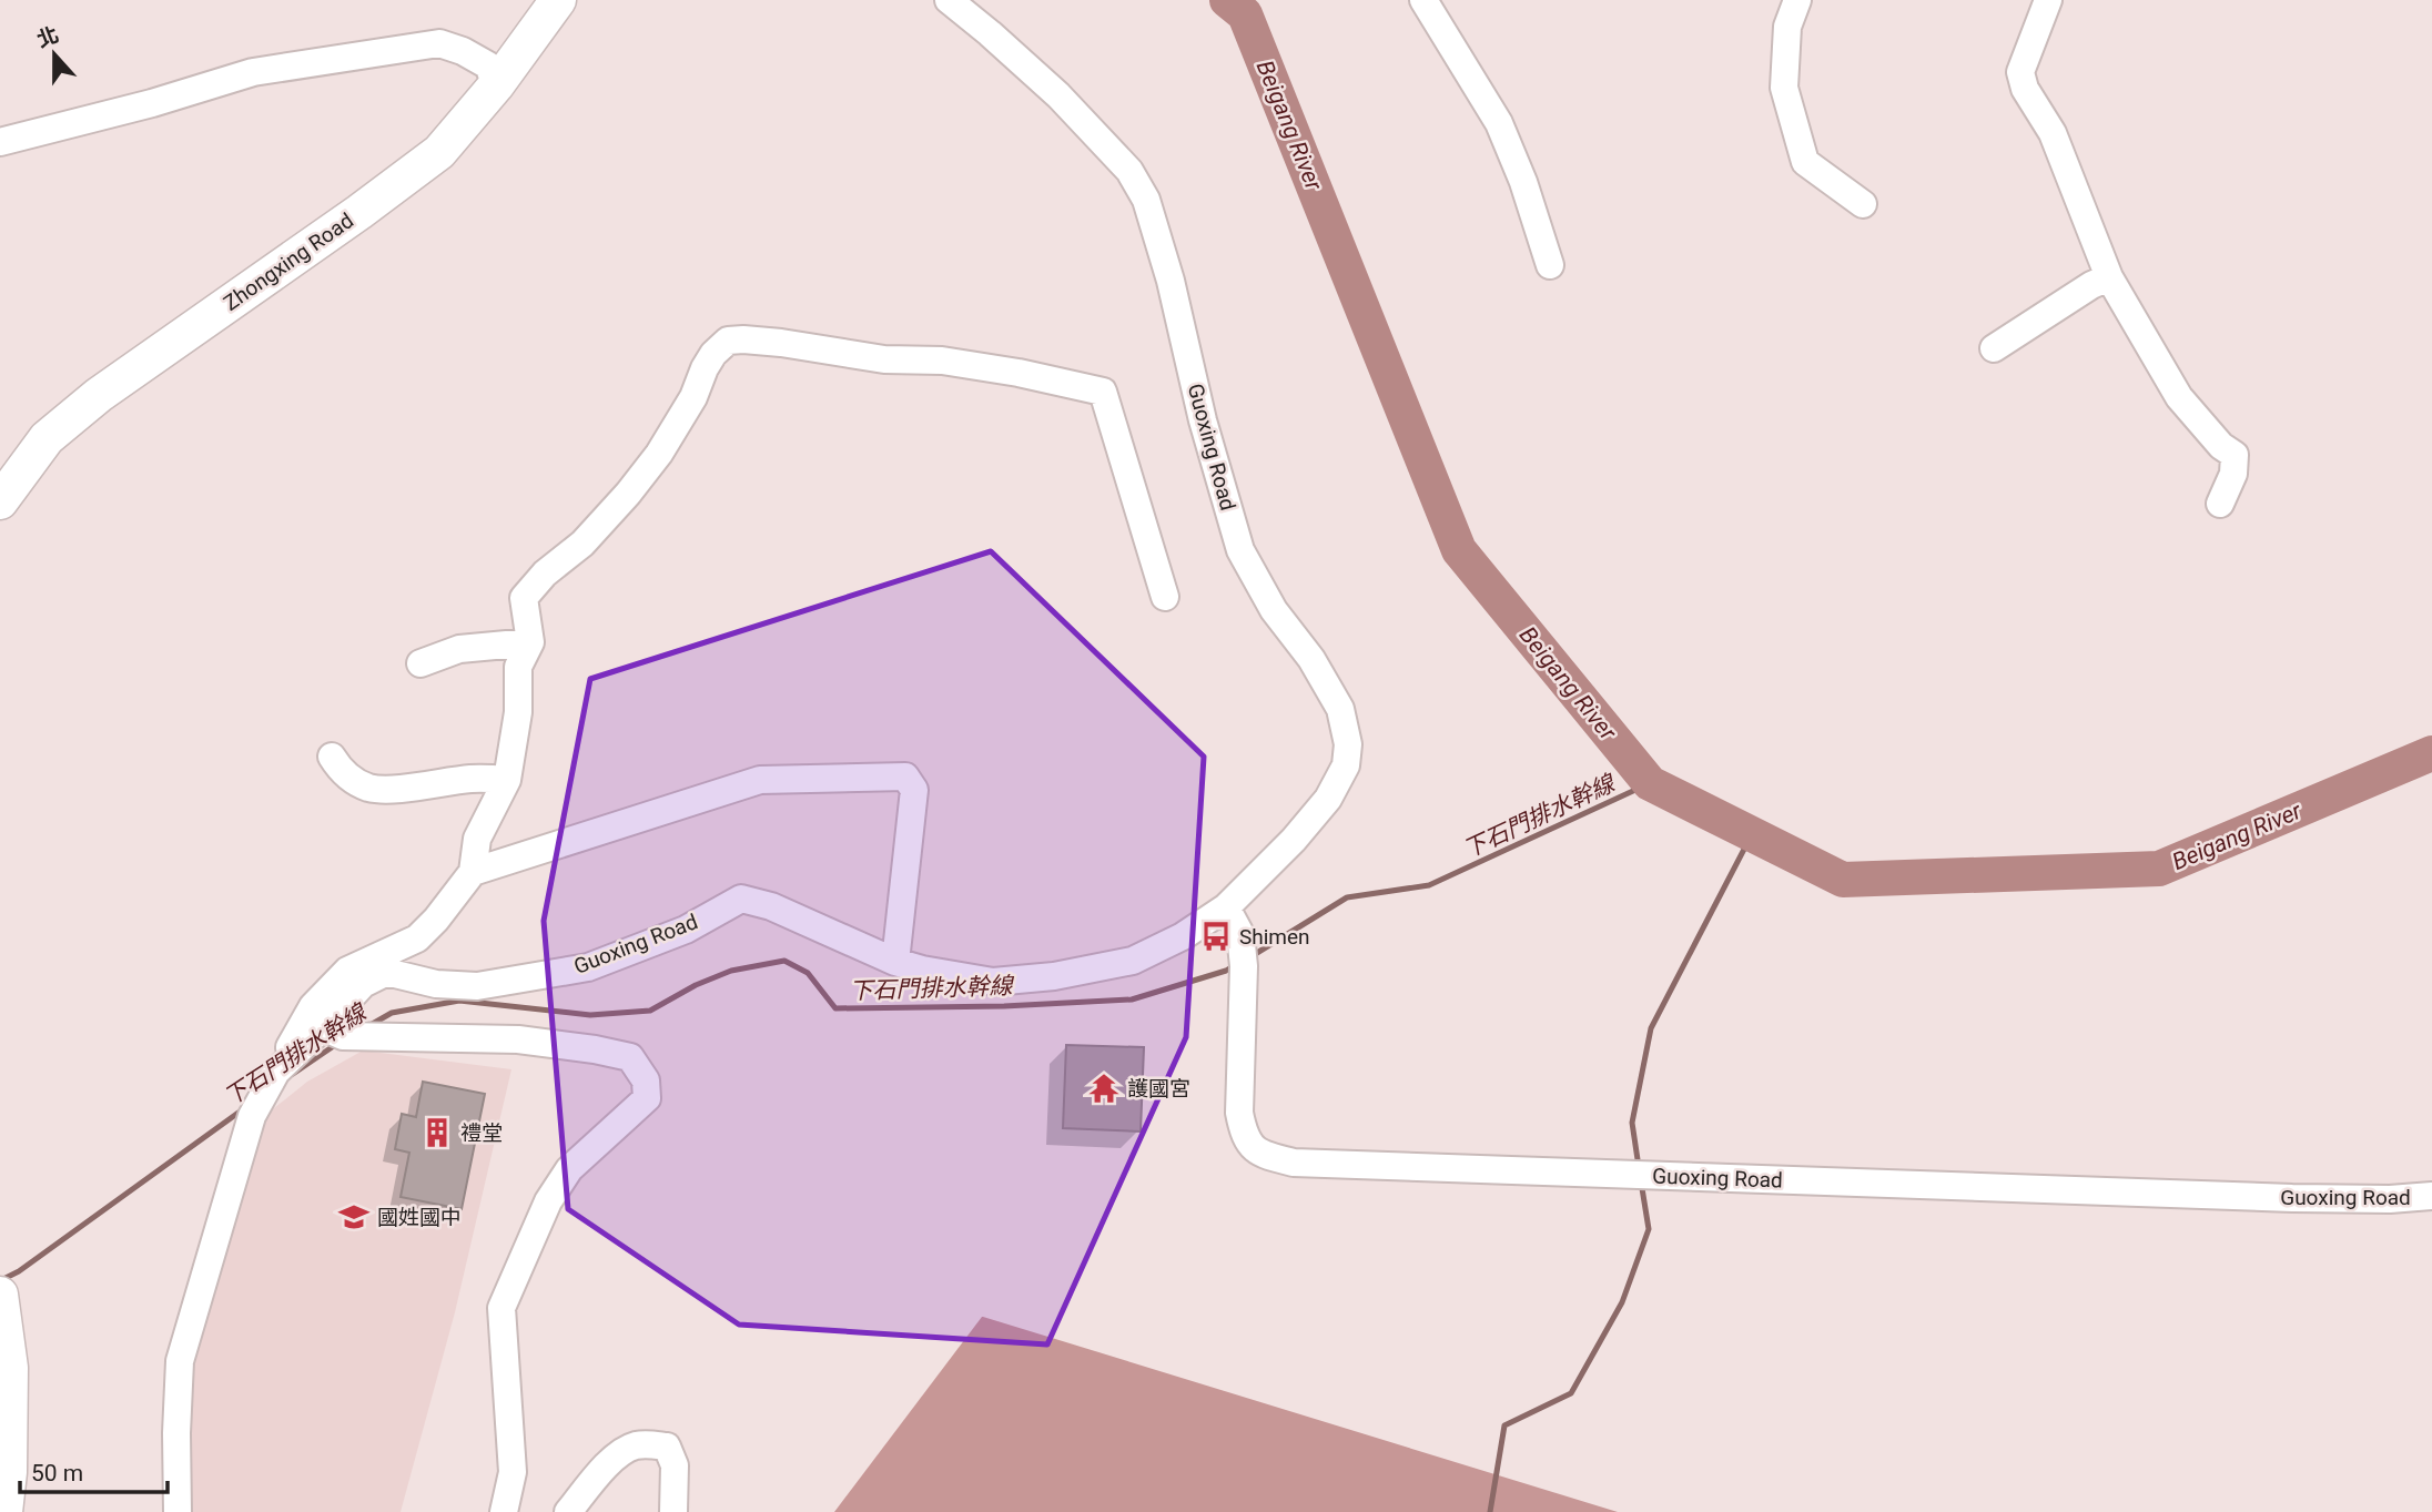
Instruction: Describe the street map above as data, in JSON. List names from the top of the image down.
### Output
{
  "streets": {
    "main road": ["Zhongxing Road"],
    "street": ["Guoxing Road"]
  },
  "water": ["Beigang River", "下石門排水幹線"],
  "places": {
    "bus stop": ["Shimen"],
    "temple": ["護國宮"],
    "building": ["禮堂"],
    "school or university": ["國姓國中"]
  },
  "scale_bar": "50 m",
  "north": "top"
}
